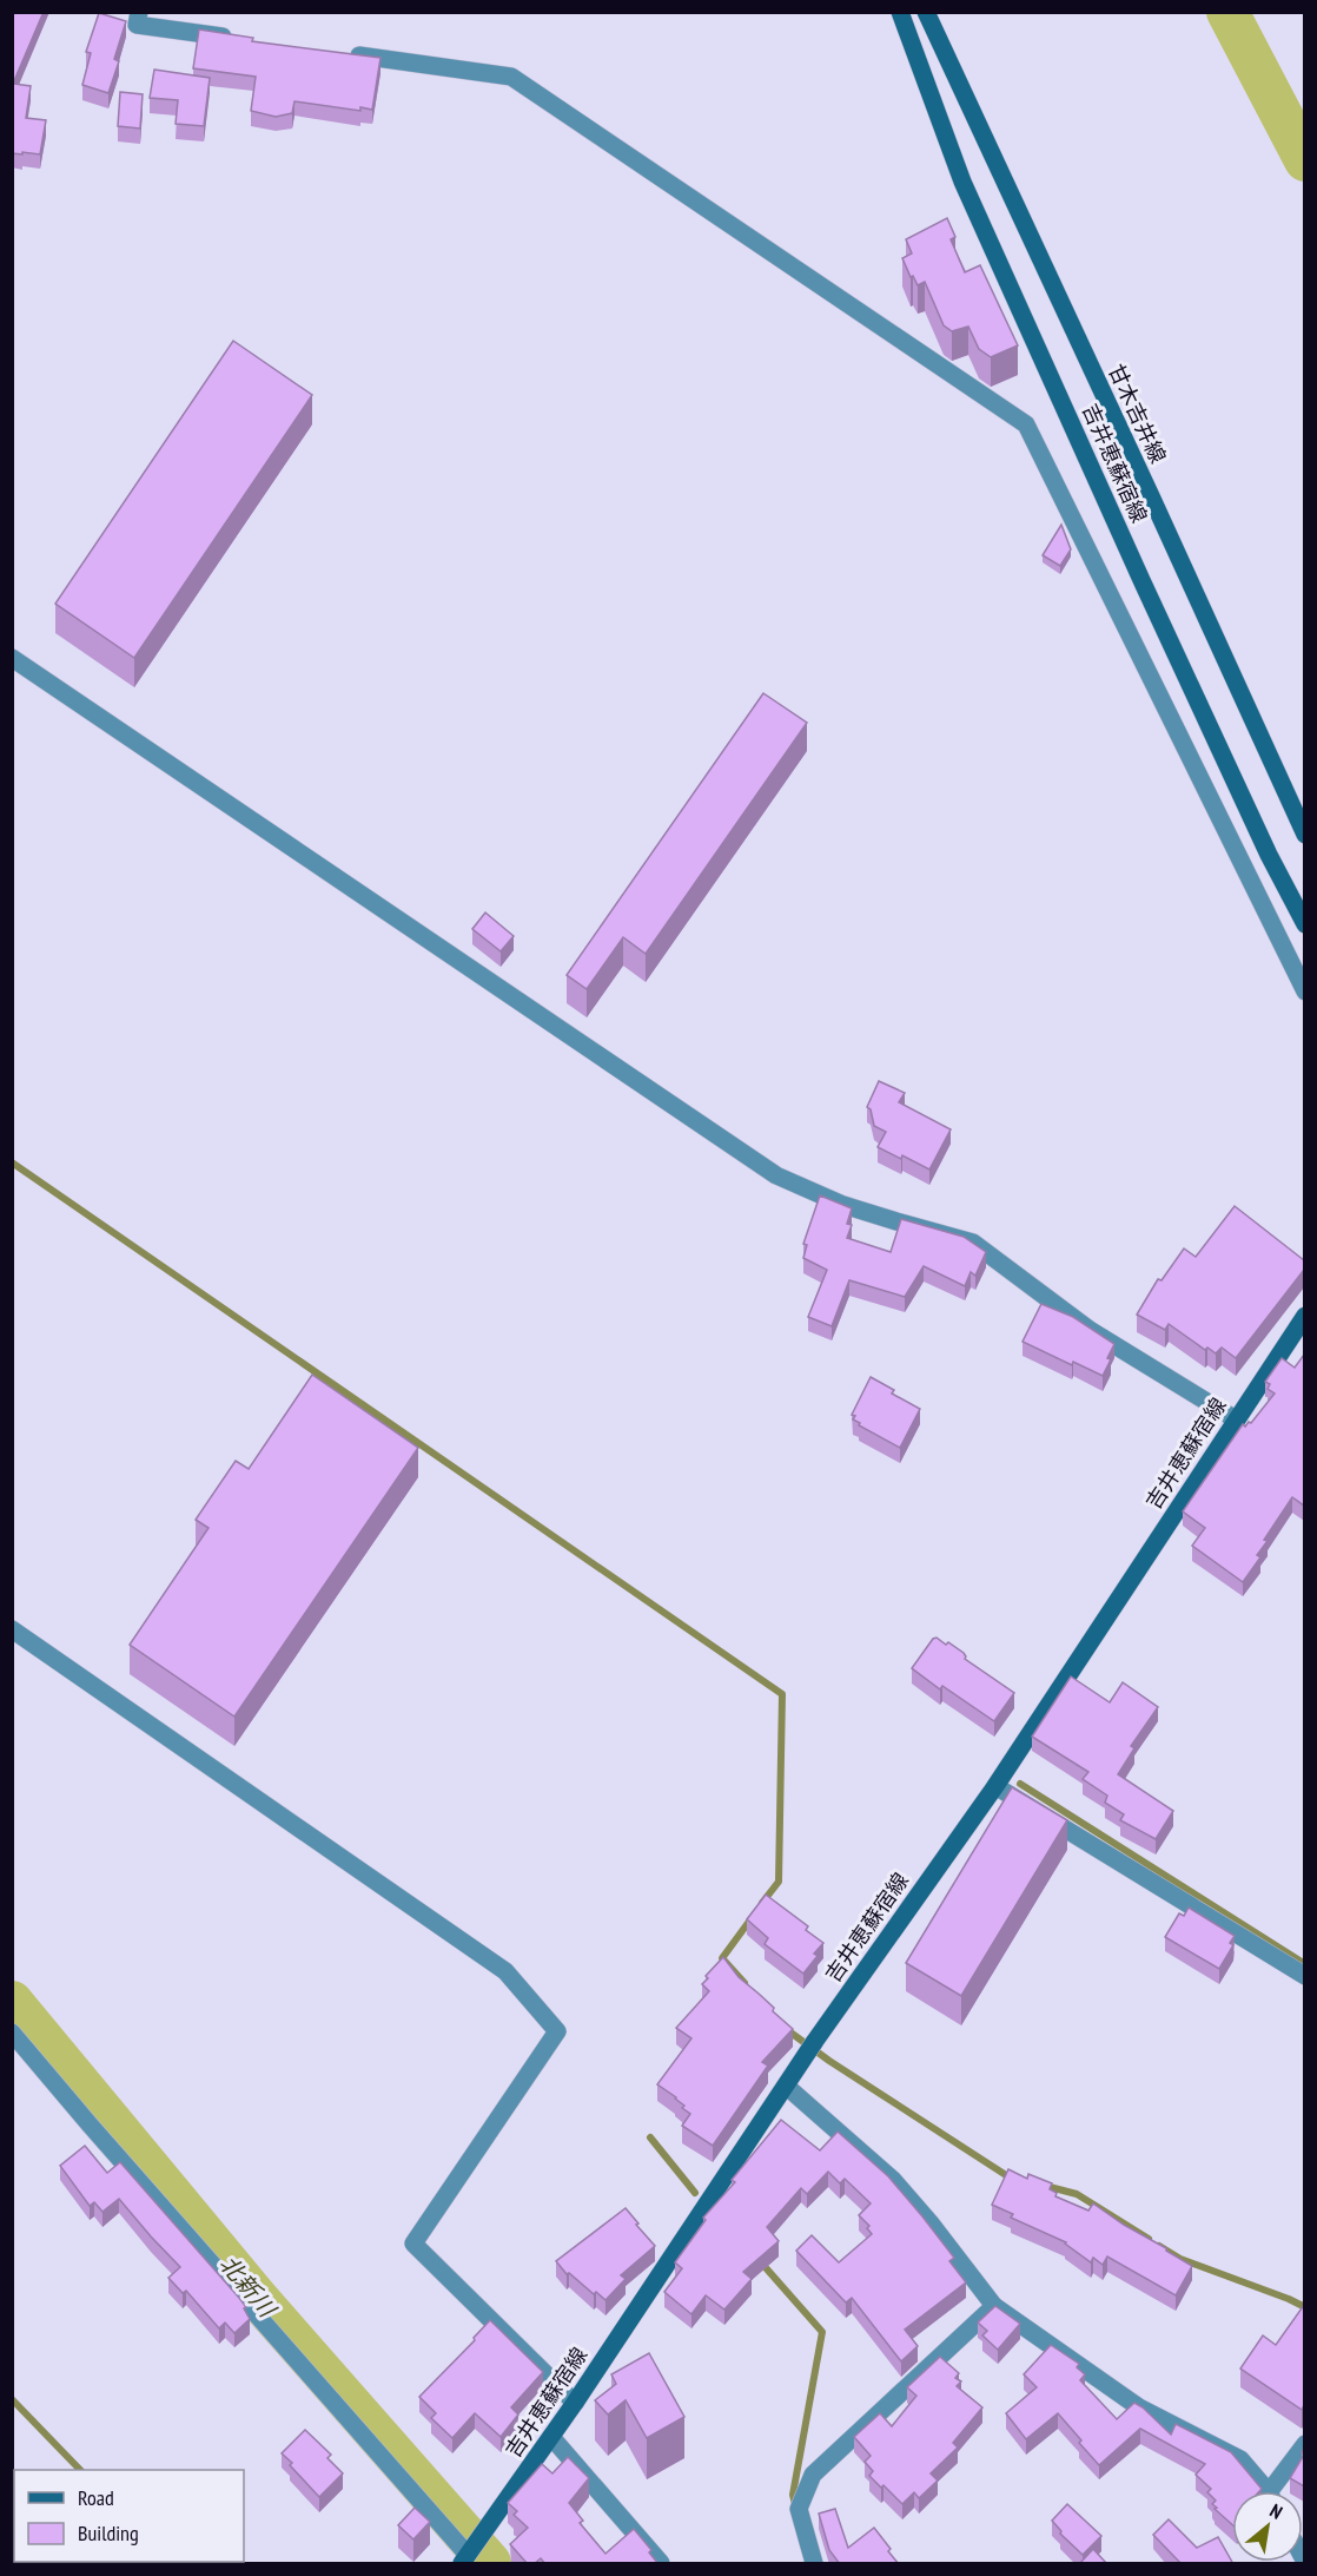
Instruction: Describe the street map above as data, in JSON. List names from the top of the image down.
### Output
{
  "streets": {
    "main road": ["甘木吉井線", "吉井恵蘇宿線"]
  },
  "water": ["北新川"],
  "legend": ["Road", "Building"],
  "north": "top right"
}
